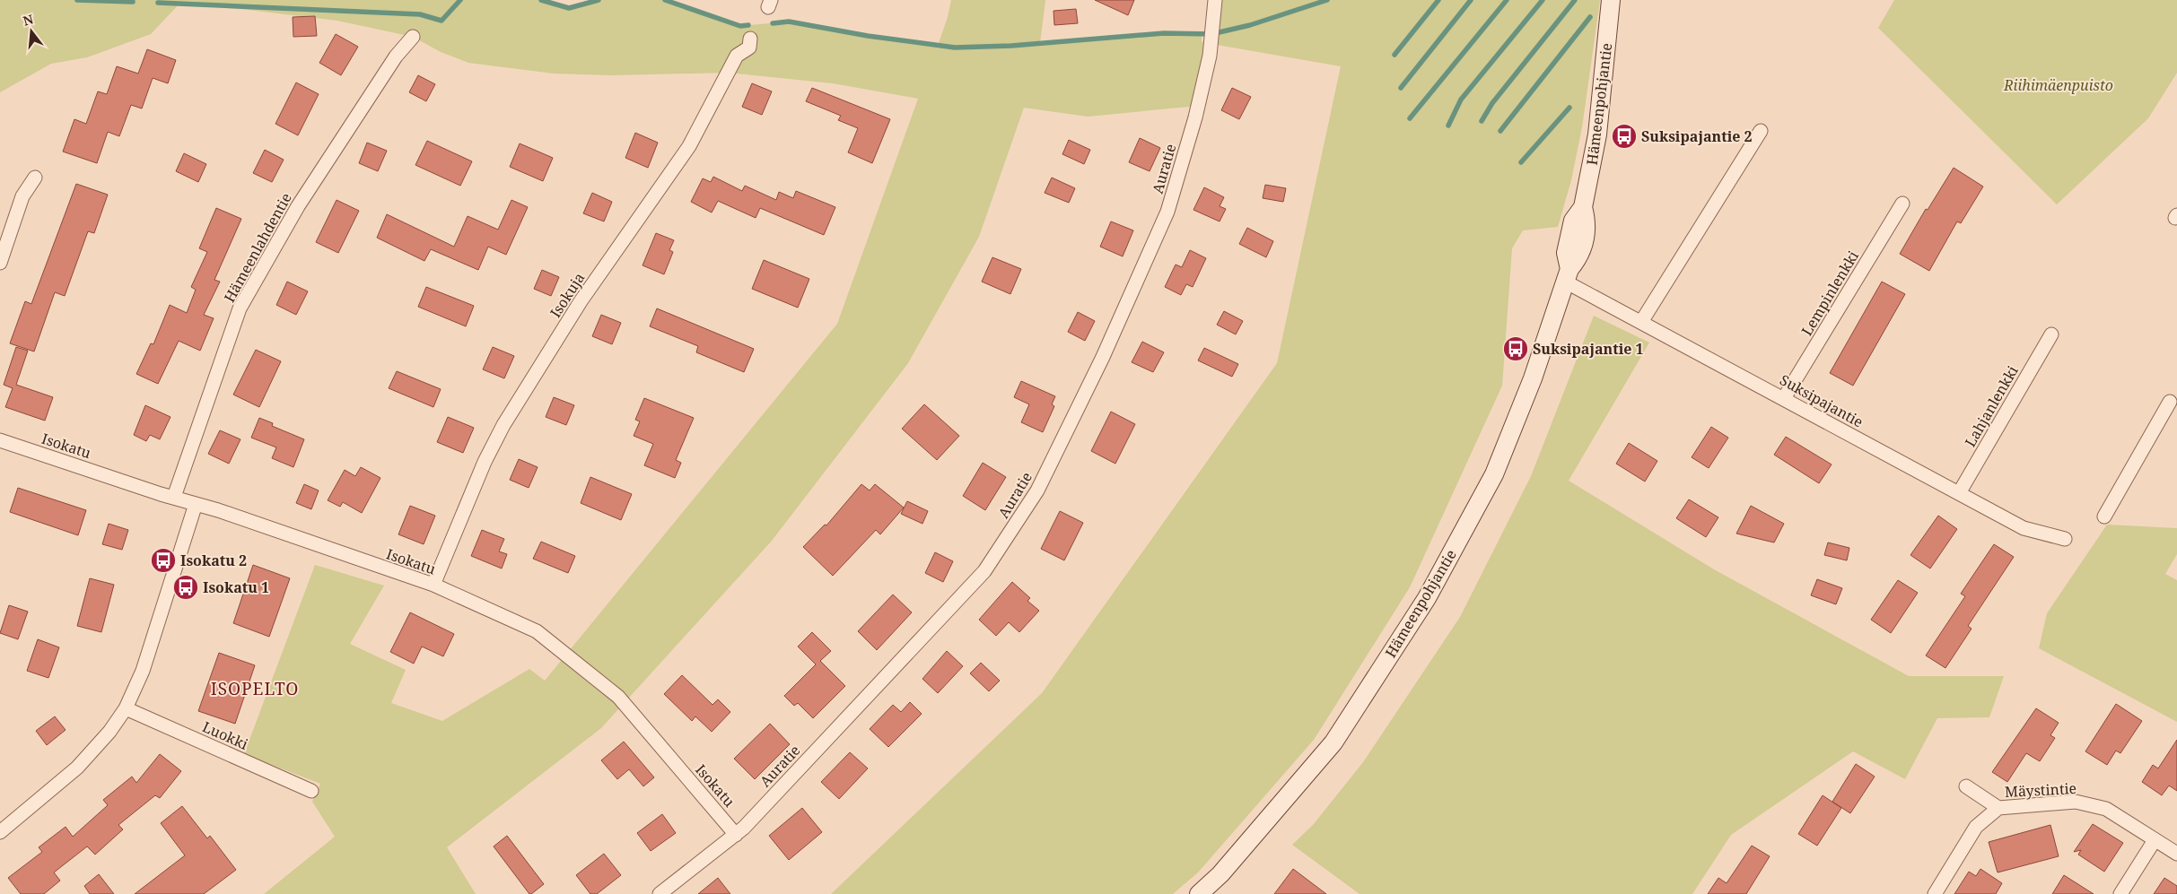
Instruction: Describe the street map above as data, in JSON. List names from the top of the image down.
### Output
{
  "streets": {
    "main road": ["Hämeenpohjantie"],
    "street": [
      "Auratie",
      "Hämeenlahdentie",
      "Lempinlenkki",
      "Isokuja",
      "Suksipajantie",
      "Lahjanlenkki",
      "Isokatu",
      "Luokki",
      "Mäystintie"
    ]
  },
  "crossings": [
    ["Hämeenpohjantie", "Suksipajantie"],
    ["Auratie", "Isokatu"],
    ["Hämeenlahdentie", "Isokatu"],
    ["Lempinlenkki", "Suksipajantie"],
    ["Isokuja", "Isokatu"],
    ["Suksipajantie", "Lahjanlenkki"]
  ],
  "districts": ["ISOPELTO"],
  "parks": ["Riihimäenpuisto"],
  "places": {
    "bus stop": [
      "Suksipajantie 2",
      "Suksipajantie 1",
      "Isokatu 2",
      "Isokatu 1"
    ]
  },
  "north": "top"
}
